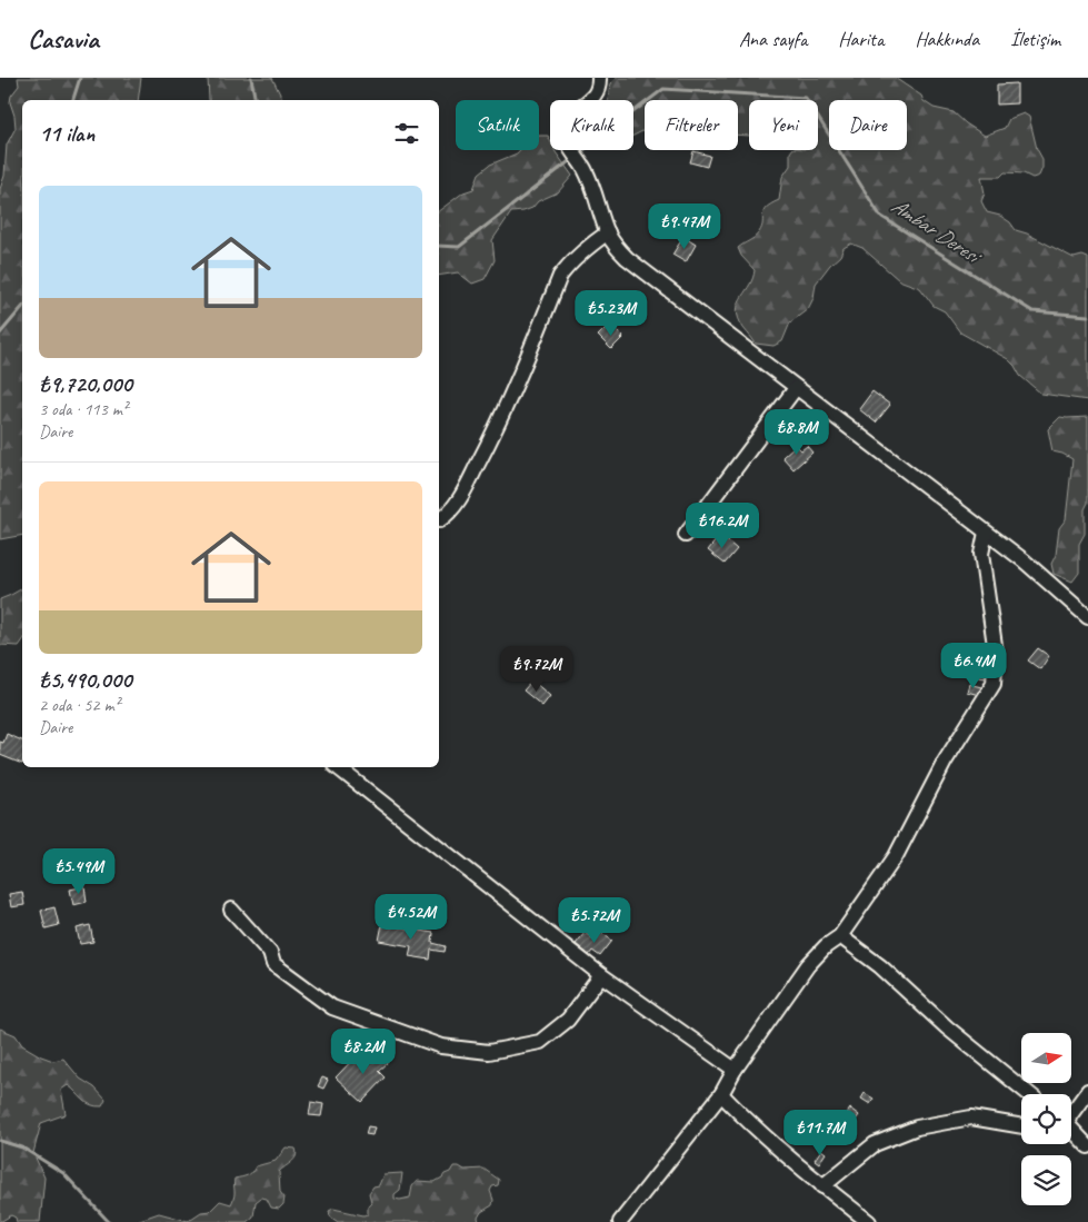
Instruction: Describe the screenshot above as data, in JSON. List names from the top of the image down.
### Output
{
  "water": ["Ambar Deresi"],
  "north": "right",
  "page": {
    "header": "Casavia",
    "nav": [
      "Ana sayfa",
      "Harita",
      "Hakkında",
      "İletişim"
    ],
    "chip": [
      "Satılık",
      "Kiralık",
      "Filtreler",
      "Yeni",
      "Daire"
    ],
    "heading": "11 ilan",
    "list": [
      {
        "name": "₺9,720,000",
        "note": "3 oda · 113 m² · Daire"
      },
      {
        "name": "₺5,490,000",
        "note": "2 oda · 52 m² · Daire"
      }
    ],
    "price": [
      "₺9.47M",
      "₺5.23M",
      "₺8.8M",
      "₺16.2M",
      "₺6.4M",
      "₺9.72M",
      "₺5.49M",
      "₺4.52M",
      "₺5.72M",
      "₺8.2M",
      "₺11.7M"
    ]
  }
}
